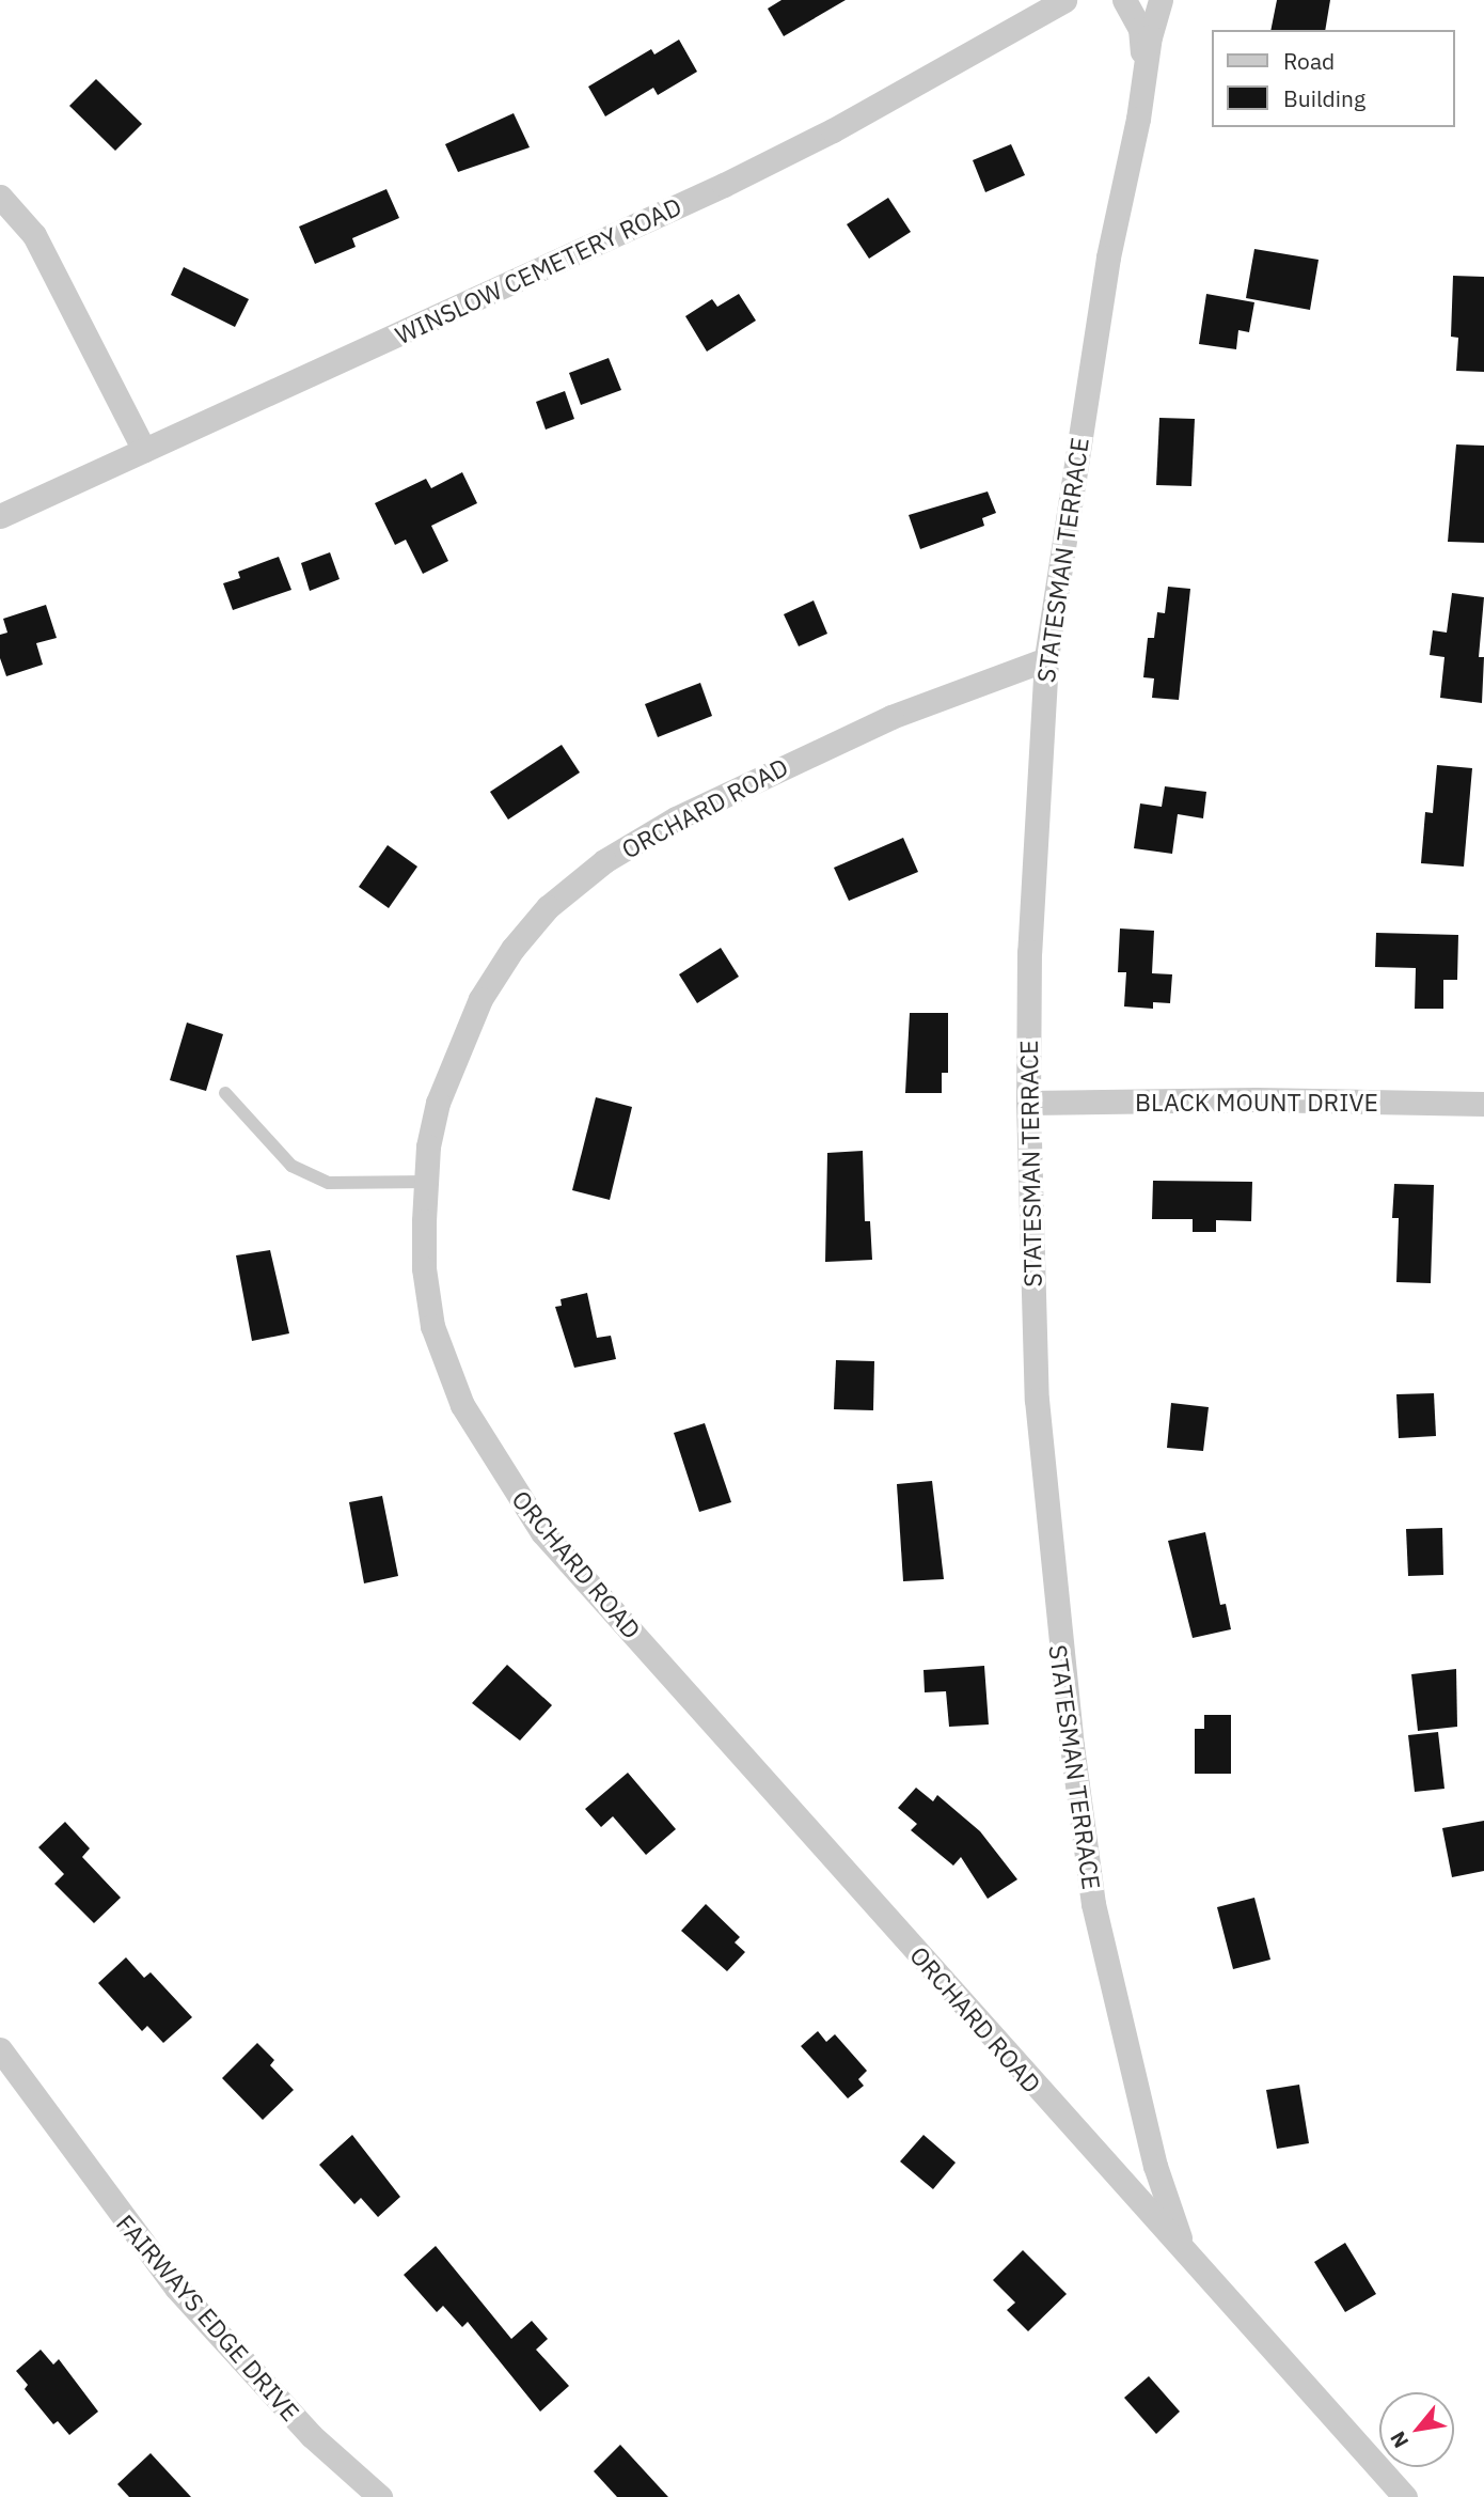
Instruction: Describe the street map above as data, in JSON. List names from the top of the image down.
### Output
{
  "streets": {
    "street": [
      "WINSLOW CEMETERY ROAD",
      "STATESMAN TERRACE",
      "ORCHARD ROAD",
      "BLACK MOUNT DRIVE",
      "FAIRWAYS EDGE DRIVE"
    ]
  },
  "crossings": [
    ["STATESMAN TERRACE", "ORCHARD ROAD"],
    ["STATESMAN TERRACE", "BLACK MOUNT DRIVE"]
  ],
  "legend": ["Road", "Building"],
  "north": "bottom left"
}
